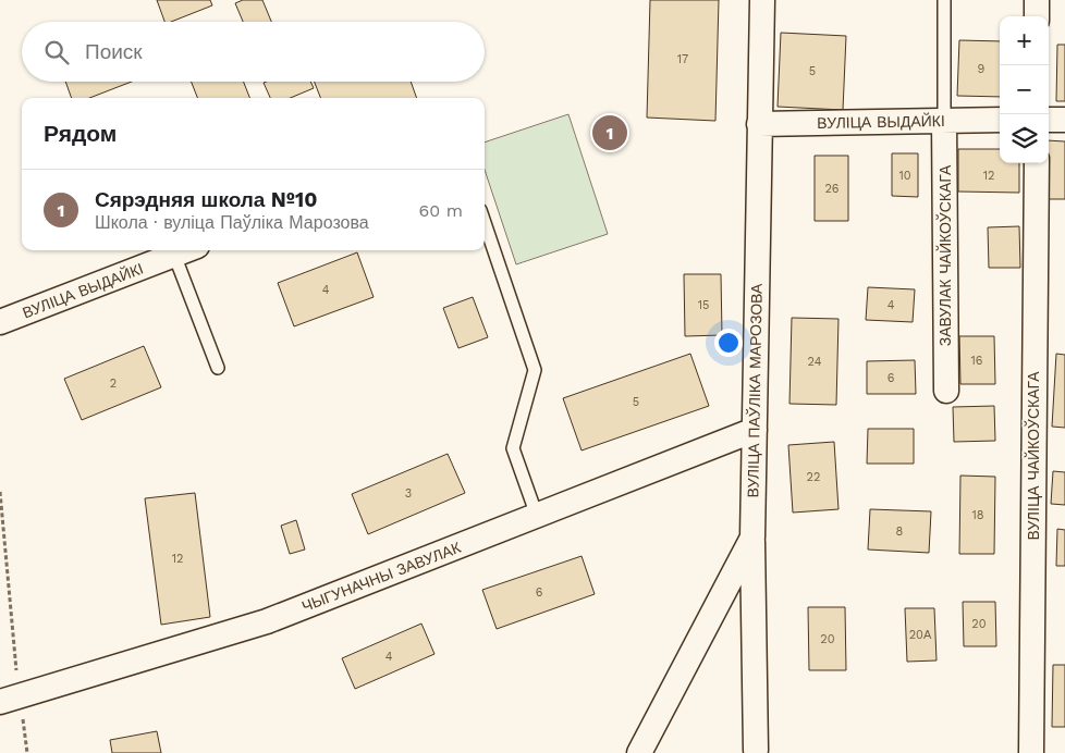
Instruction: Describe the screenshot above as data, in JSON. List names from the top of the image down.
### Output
{
  "streets": {
    "street": [
      "ВУЛІЦА ВЫДАЙКІ",
      "ЗАВУЛАК ЧАЙКОЎСКАГА",
      "ВУЛІЦА ПАЎЛІКА МАРОЗОВА",
      "ВУЛІЦА ЧАЙКОЎСКАГА",
      "ЧЫГУНАЧНЫ ЗАВУЛАК"
    ]
  },
  "crossings": [
    ["ВУЛІЦА ВЫДАЙКІ", "ЗАВУЛАК ЧАЙКОЎСКАГА"],
    ["ВУЛІЦА ВЫДАЙКІ", "ВУЛІЦА ПАЎЛІКА МАРОЗОВА"],
    ["ВУЛІЦА ПАЎЛІКА МАРОЗОВА", "ЧЫГУНАЧНЫ ЗАВУЛАК"]
  ],
  "house_numbers": [
    "17",
    "9",
    "5",
    "10",
    "12",
    "26",
    "4",
    "15",
    "4",
    "16",
    "24",
    "6",
    "2",
    "5",
    "22",
    "3",
    "18",
    "8",
    "12",
    "6",
    "20",
    "20А",
    "20",
    "4"
  ],
  "page": {
    "map_buttons": ["+", "−"],
    "search": "Поиск",
    "heading": "Рядом",
    "pins": "1",
    "list": [
      {
        "mark": "1",
        "name": "Сярэдняя школа №10",
        "note": "Школа · вуліца Паўліка Марозова",
        "value": "60 m"
      }
    ]
  }
}
